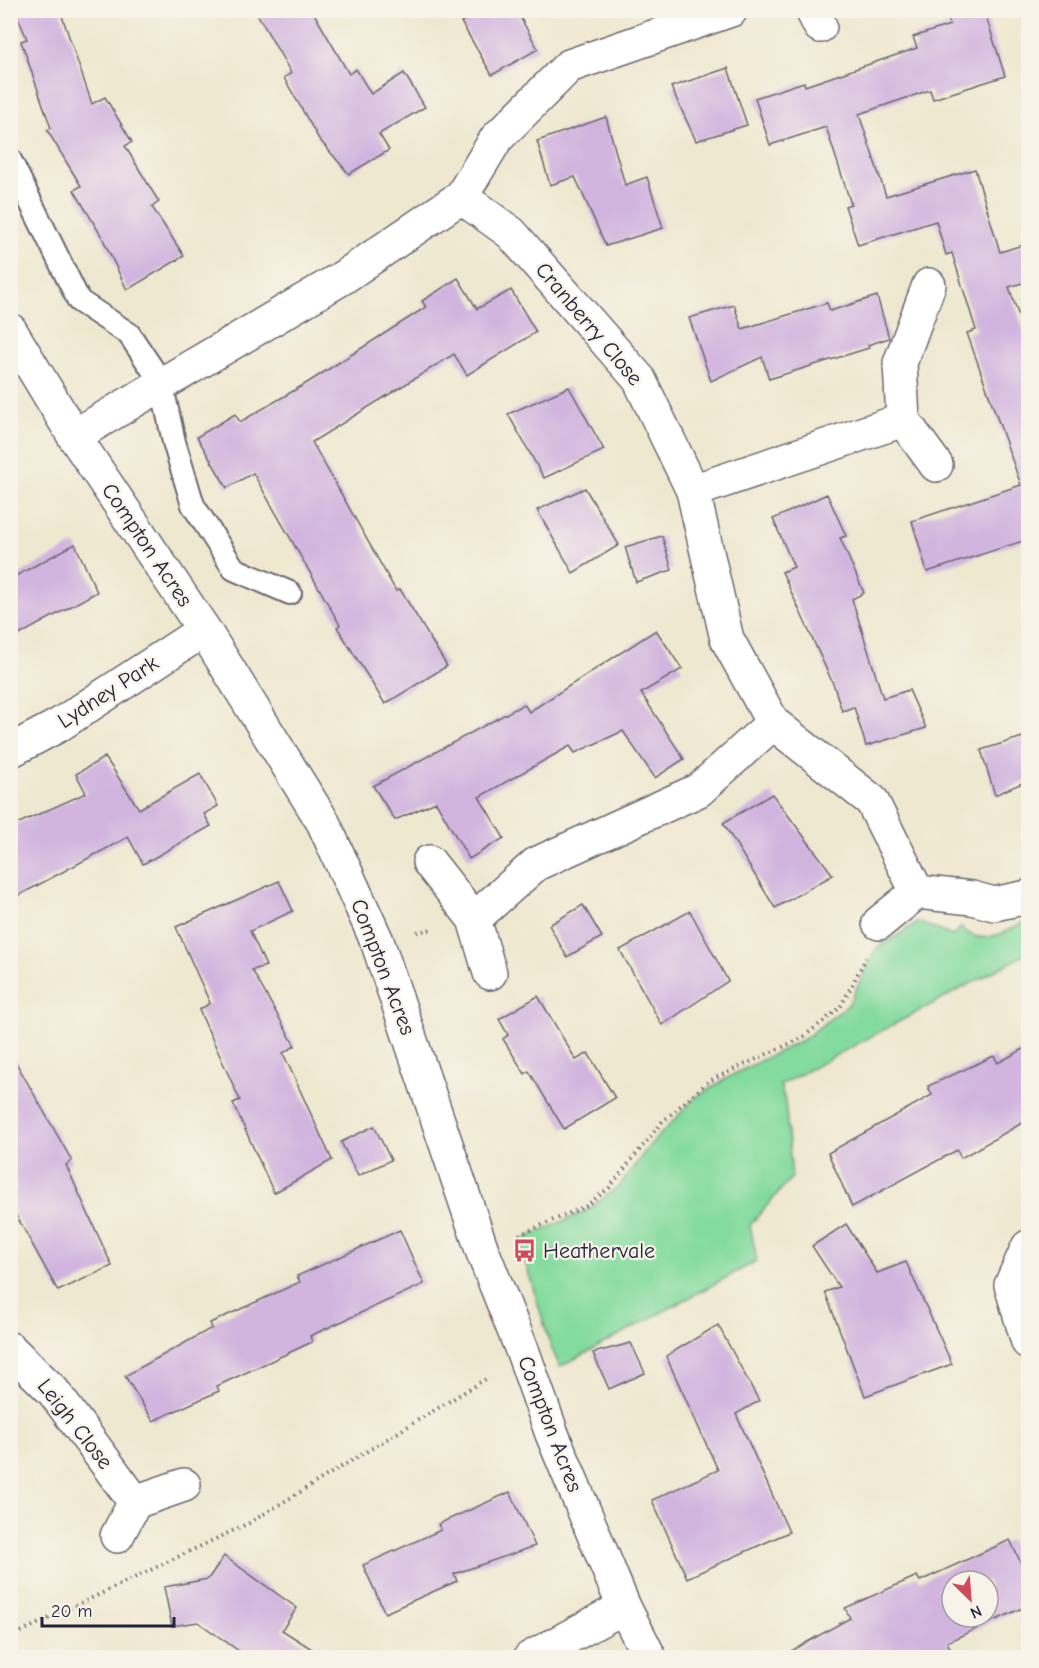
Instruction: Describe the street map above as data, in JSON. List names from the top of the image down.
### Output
{
  "streets": {
    "street": [
      "Cranberry Close",
      "Compton Acres",
      "Lydney Park",
      "Leigh Close"
    ]
  },
  "crossings": [
    ["Compton Acres", "Lydney Park"]
  ],
  "places": {
    "bus stop": ["Heathervale"]
  },
  "scale_bar": "20 m",
  "north": "bottom right"
}
